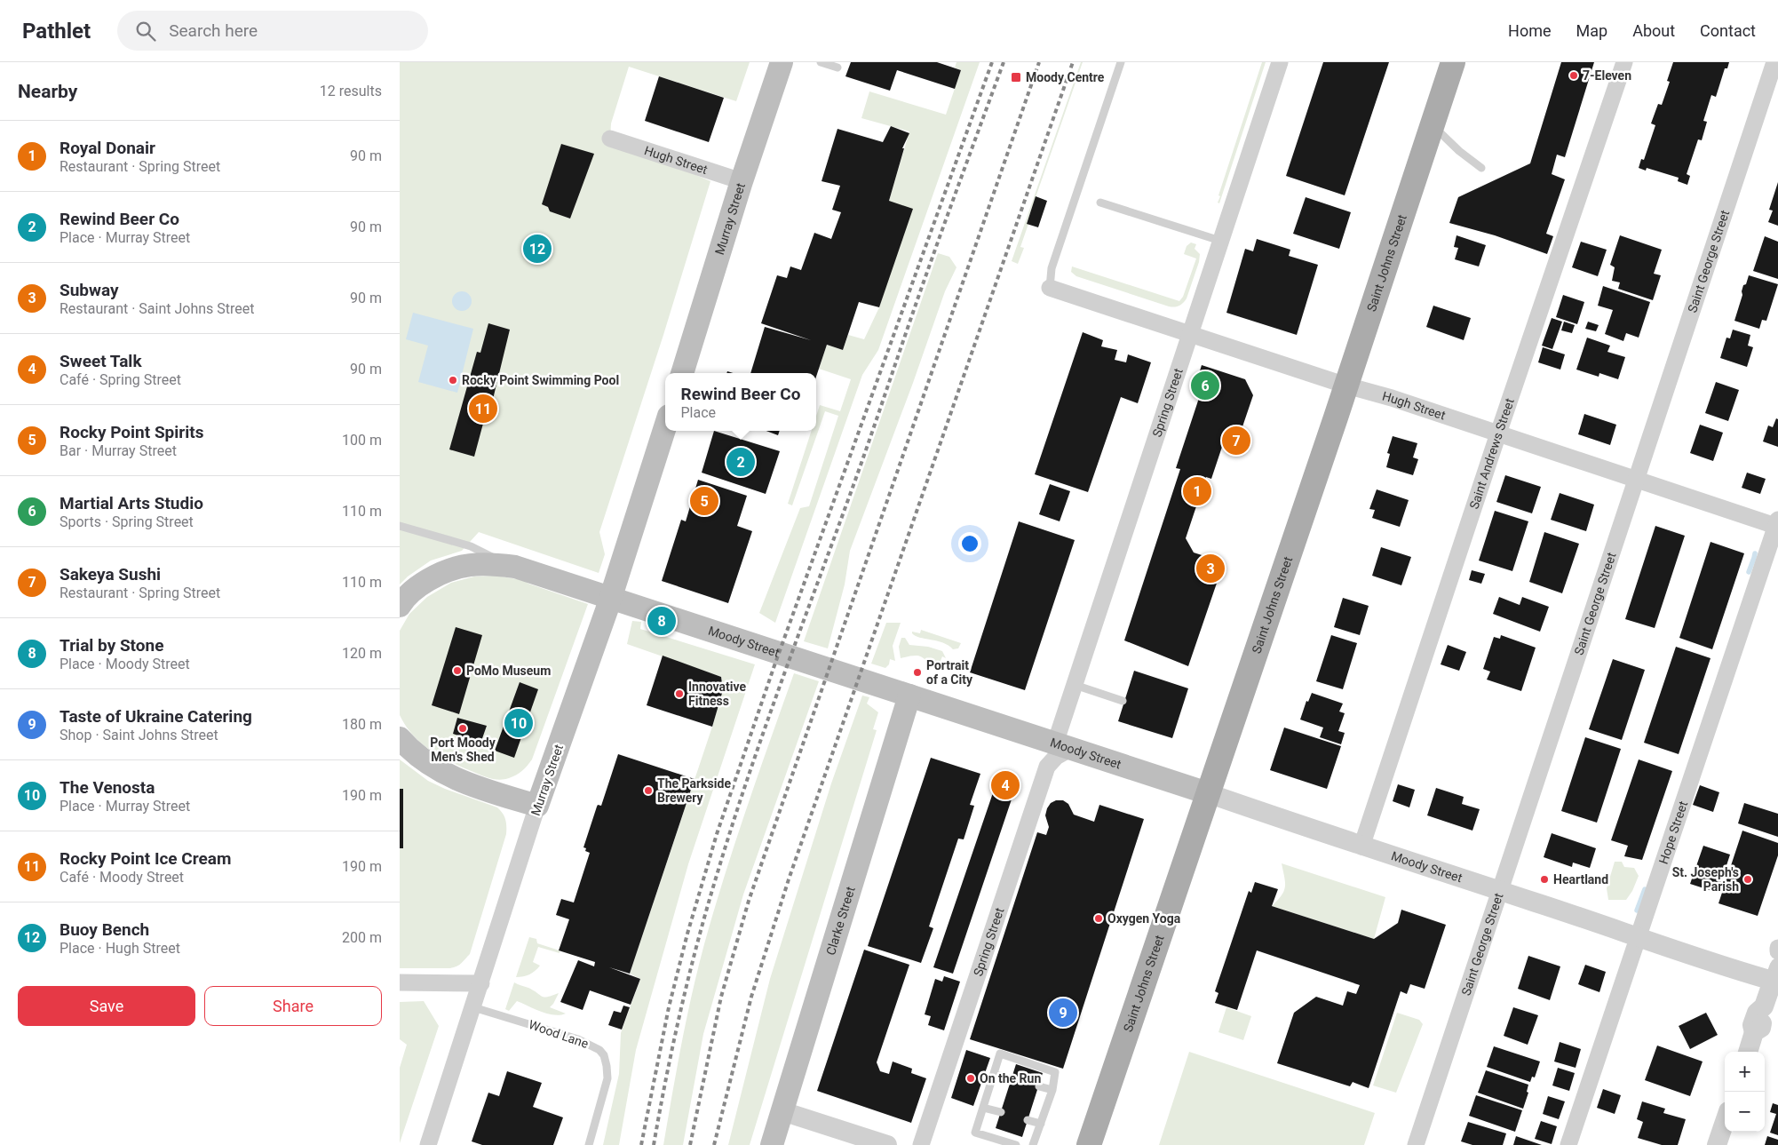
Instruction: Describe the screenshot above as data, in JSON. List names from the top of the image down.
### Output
{
  "streets": {
    "main road": [
      "Murray Street",
      "Saint Johns Street",
      "Moody Street",
      "Clarke Street"
    ],
    "street": [
      "Hugh Street",
      "Saint George Street",
      "Spring Street",
      "Saint Andrews Street",
      "Hope Street"
    ],
    "lane": ["Wood Lane"]
  },
  "crossings": [
    ["Hugh Street", "Murray Street"],
    ["Hugh Street", "Saint George Street"],
    ["Hugh Street", "Saint Johns Street"],
    ["Hugh Street", "Spring Street"],
    ["Hugh Street", "Saint Andrews Street"],
    ["Hugh Street", "Hope Street"],
    ["Murray Street", "Wood Lane"],
    ["Saint George Street", "Moody Street"],
    ["Saint Johns Street", "Moody Street"],
    ["Spring Street", "Moody Street"],
    ["Saint Andrews Street", "Moody Street"],
    ["Moody Street", "Hope Street"],
    ["Moody Street", "Clarke Street"]
  ],
  "places": {
    "other": [
      "7-Eleven",
      "Rocky Point Swimming Pool",
      "PoMo Museum",
      "Portrait of a City",
      "Innovative Fitness",
      "Port Moody Men's Shed",
      "The Parkside Brewery",
      "Heartland",
      "St. Joseph's Parish",
      "Oxygen Yoga",
      "On the Run"
    ],
    "transit": ["Moody Centre"]
  },
  "page": {
    "header": "Pathlet",
    "search": "Search here",
    "nav": [
      "Home",
      "Map",
      "About",
      "Contact"
    ],
    "heading": ["Nearby", "12 results"],
    "list": [
      {
        "mark": "1",
        "name": "Royal Donair",
        "note": "Restaurant · Spring Street",
        "value": "90 m"
      },
      {
        "mark": "2",
        "name": "Rewind Beer Co",
        "note": "Place · Murray Street",
        "value": "90 m"
      },
      {
        "mark": "3",
        "name": "Subway",
        "note": "Restaurant · Saint Johns Street",
        "value": "90 m"
      },
      {
        "mark": "4",
        "name": "Sweet Talk",
        "note": "Café · Spring Street",
        "value": "90 m"
      },
      {
        "mark": "5",
        "name": "Rocky Point Spirits",
        "note": "Bar · Murray Street",
        "value": "100 m"
      },
      {
        "mark": "6",
        "name": "Martial Arts Studio",
        "note": "Sports · Spring Street",
        "value": "110 m"
      },
      {
        "mark": "7",
        "name": "Sakeya Sushi",
        "note": "Restaurant · Spring Street",
        "value": "110 m"
      },
      {
        "mark": "8",
        "name": "Trial by Stone",
        "note": "Place · Moody Street",
        "value": "120 m"
      },
      {
        "mark": "9",
        "name": "Taste of Ukraine Catering",
        "note": "Shop · Saint Johns Street",
        "value": "180 m"
      },
      {
        "mark": "10",
        "name": "The Venosta",
        "note": "Place · Murray Street",
        "value": "190 m"
      },
      {
        "mark": "11",
        "name": "Rocky Point Ice Cream",
        "note": "Café · Moody Street",
        "value": "190 m"
      },
      {
        "mark": "12",
        "name": "Buoy Bench",
        "note": "Place · Hugh Street",
        "value": "200 m"
      }
    ],
    "pins": [
      "12",
      "6",
      "11",
      "7",
      "2",
      "1",
      "5",
      "3",
      "8",
      "10",
      "4",
      "9"
    ],
    "popup": ["Rewind Beer Co", "Place"],
    "buttons": ["Save", "Share"],
    "map_buttons": ["+", "−"]
  }
}
